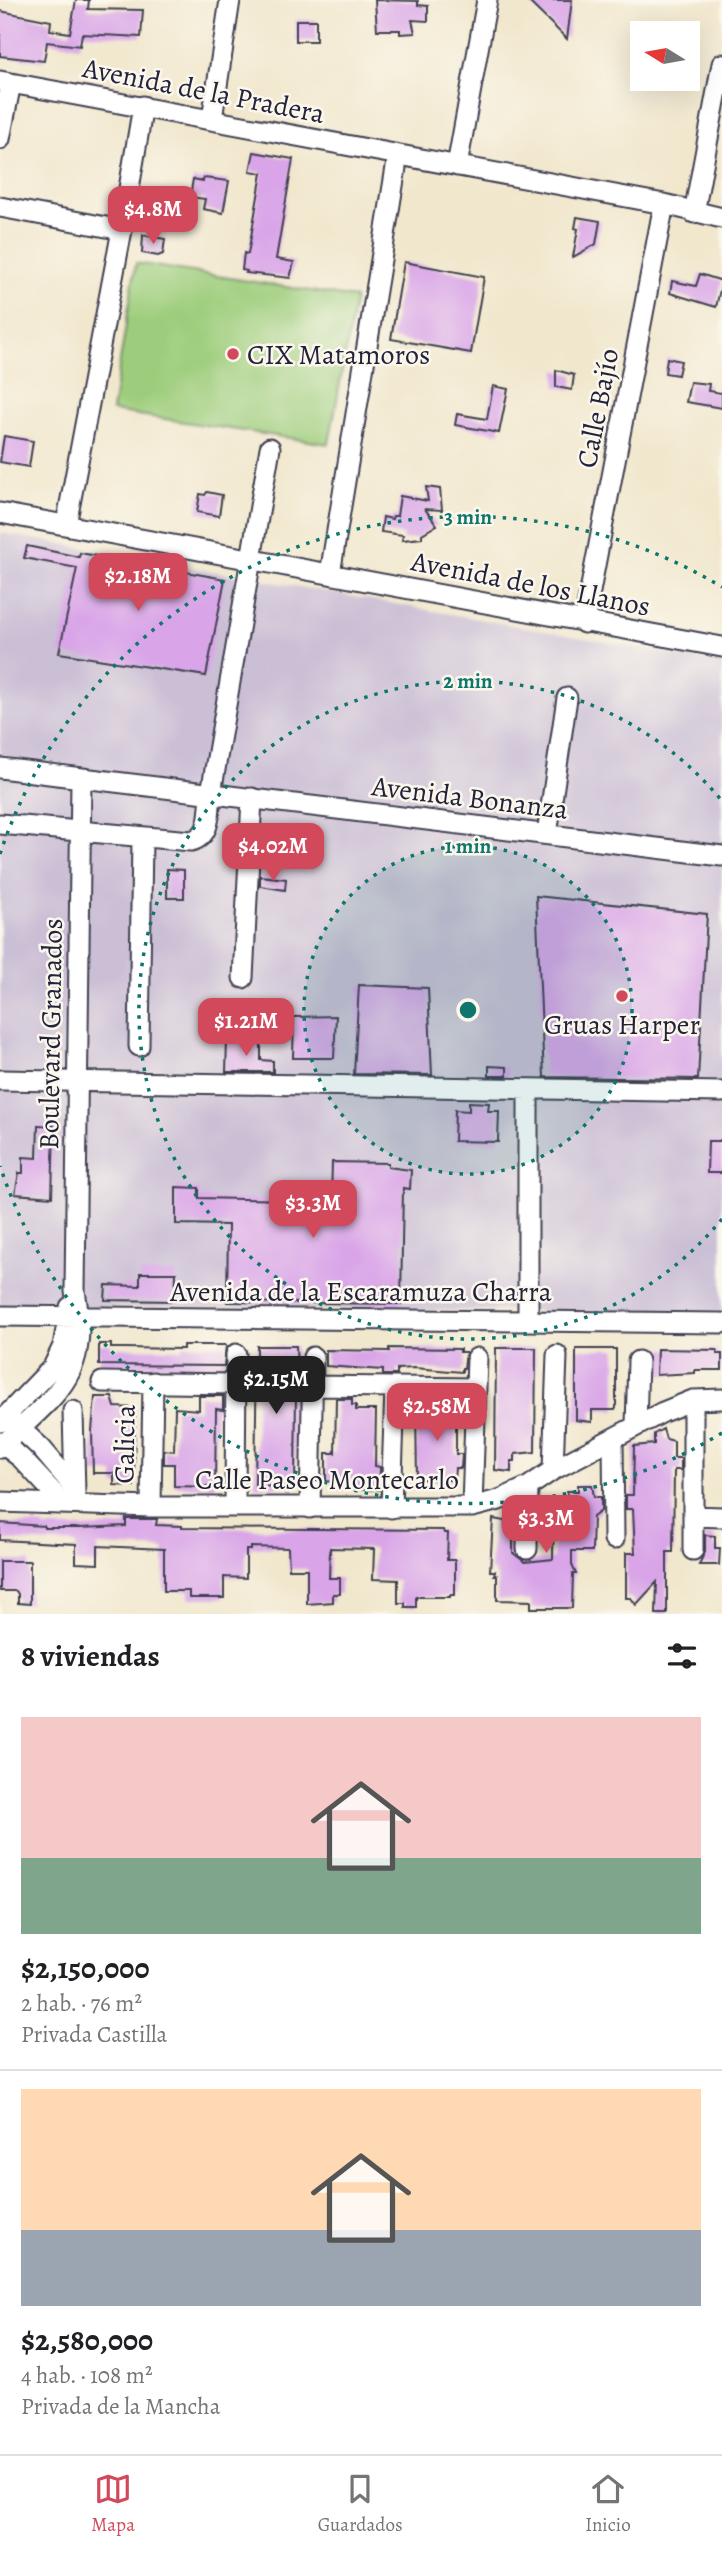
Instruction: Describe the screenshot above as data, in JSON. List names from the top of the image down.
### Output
{
  "streets": {
    "street": [
      "Avenida de la Pradera",
      "Calle Bajío",
      "Avenida de los Llanos",
      "Avenida Bonanza",
      "Boulevard Granados",
      "Avenida de la Escaramuza Charra",
      "Galicia",
      "Calle Paseo Montecarlo"
    ]
  },
  "crossings": [
    ["Calle Bajío", "Avenida de los Llanos"],
    ["Avenida Bonanza", "Boulevard Granados"],
    ["Boulevard Granados", "Avenida de la Escaramuza Charra"],
    ["Galicia", "Calle Paseo Montecarlo"]
  ],
  "places": ["CIX Matamoros", "Gruas Harper"],
  "north": "left",
  "page": {
    "price": [
      "$4.8M",
      "$2.18M",
      "$4.02M",
      "$1.21M",
      "$3.3M",
      "$2.15M",
      "$2.58M",
      "$3.3M"
    ],
    "heading": "8 viviendas",
    "list": [
      {
        "name": "$2,150,000",
        "note": "2 hab. · 76 m² · Privada Castilla"
      },
      {
        "name": "$2,580,000",
        "note": "4 hab. · 108 m² · Privada de la Mancha"
      }
    ],
    "tabs": ["Mapa", "Guardados", "Inicio"]
  },
  "rings": ["3 min", "2 min", "1 min"]
}
